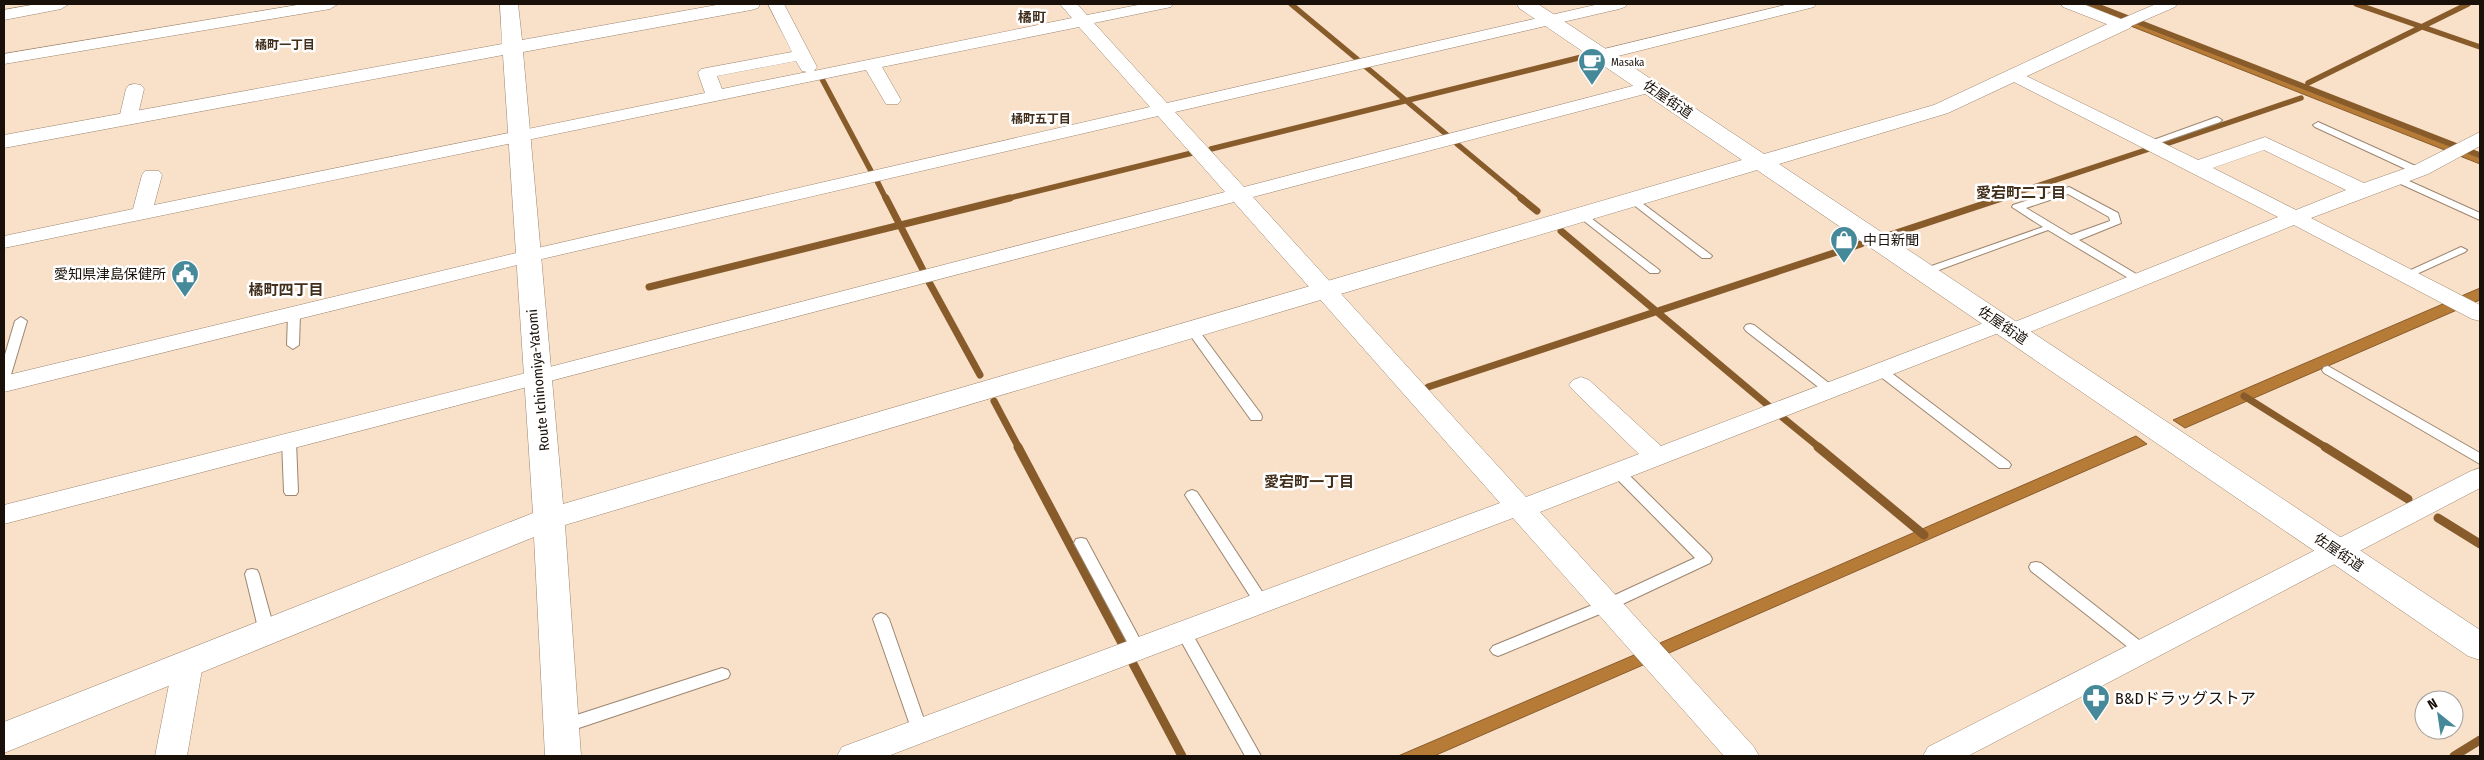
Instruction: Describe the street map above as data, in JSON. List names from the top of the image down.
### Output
{
  "streets": {
    "street": ["佐屋街道", "Route Ichinomiya-Yatomi"]
  },
  "districts": [
    "橘町",
    "橘町一丁目",
    "橘町五丁目",
    "愛宕町二丁目",
    "橘町四丁目",
    "愛宕町一丁目"
  ],
  "places": {
    "cafe": ["Masaka"],
    "shop": ["中日新聞"],
    "public building": ["愛知県津島保健所"],
    "pharmacy": ["B&Dドラッグストア"]
  },
  "north": "top left"
}
